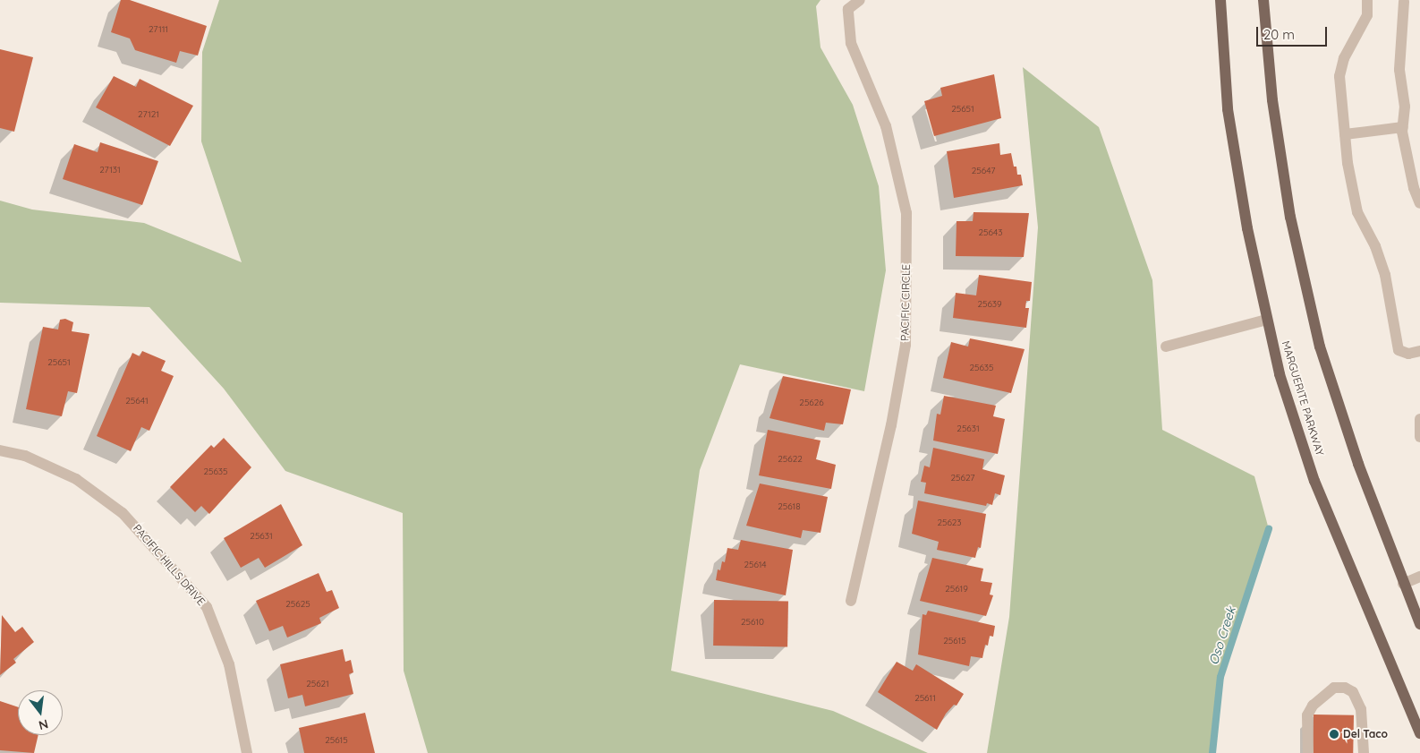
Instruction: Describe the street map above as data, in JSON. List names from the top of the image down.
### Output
{
  "streets": {
    "main road": ["MARGUERITE PARKWAY"],
    "street": ["PACIFIC CIRCLE", "PACIFIC HILLS DRIVE"]
  },
  "water": ["Oso Creek"],
  "places": ["Del Taco"],
  "house_numbers": [
    "27111",
    "25651",
    "27121",
    "27131",
    "25647",
    "25643",
    "25639",
    "25651",
    "25635",
    "25641",
    "25626",
    "25631",
    "25622",
    "25635",
    "25627",
    "25618",
    "25623",
    "25631",
    "25614",
    "25619",
    "25625",
    "25610",
    "25615",
    "25621",
    "25611",
    "25615"
  ],
  "scale_bar": "20 m",
  "north": "bottom"
}
